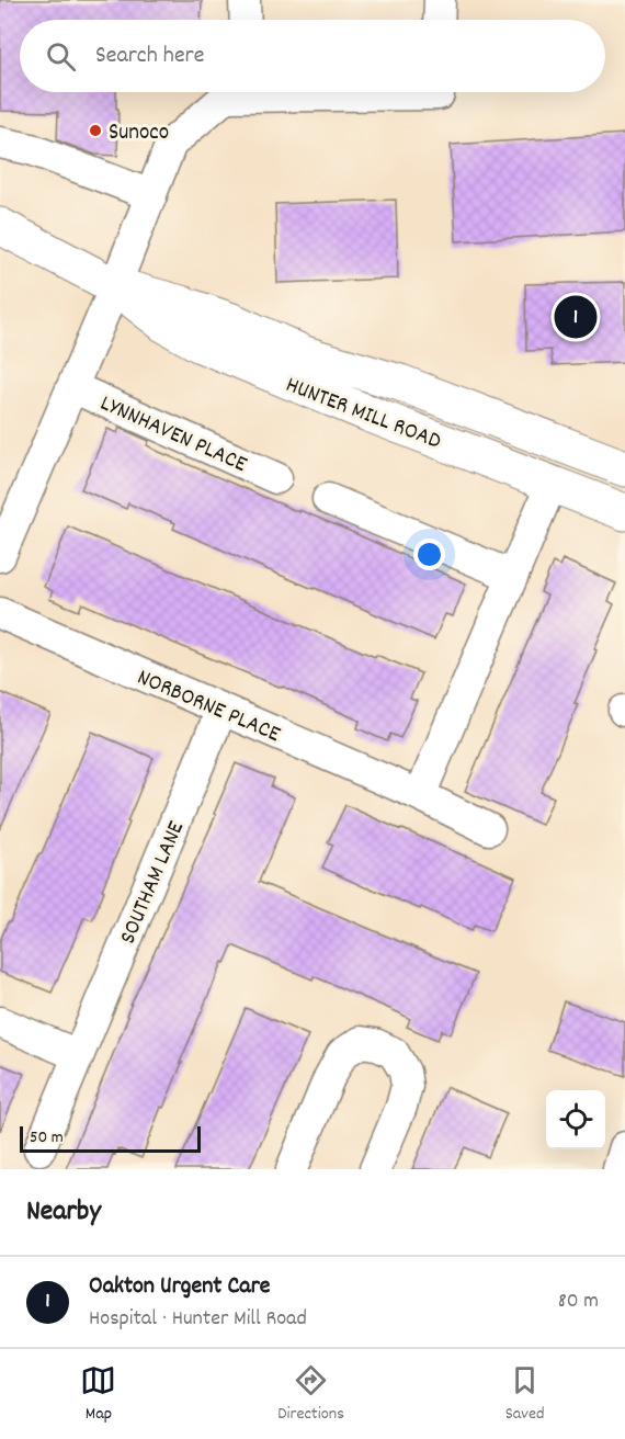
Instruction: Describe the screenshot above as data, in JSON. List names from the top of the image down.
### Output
{
  "streets": {
    "main road": ["HUNTER MILL ROAD"],
    "street": ["LYNNHAVEN PLACE", "NORBORNE PLACE", "SOUTHAM LANE"]
  },
  "crossings": [
    ["HUNTER MILL ROAD", "LYNNHAVEN PLACE"],
    ["NORBORNE PLACE", "SOUTHAM LANE"]
  ],
  "places": ["Sunoco"],
  "scale_bar": "50 m",
  "page": {
    "search": "Search here",
    "pins": "1",
    "scale": "50 m",
    "heading": "Nearby",
    "list": [
      {
        "mark": "1",
        "name": "Oakton Urgent Care",
        "note": "Hospital · Hunter Mill Road",
        "value": "80 m"
      }
    ],
    "nav": ["Map", "Directions", "Saved"]
  }
}
